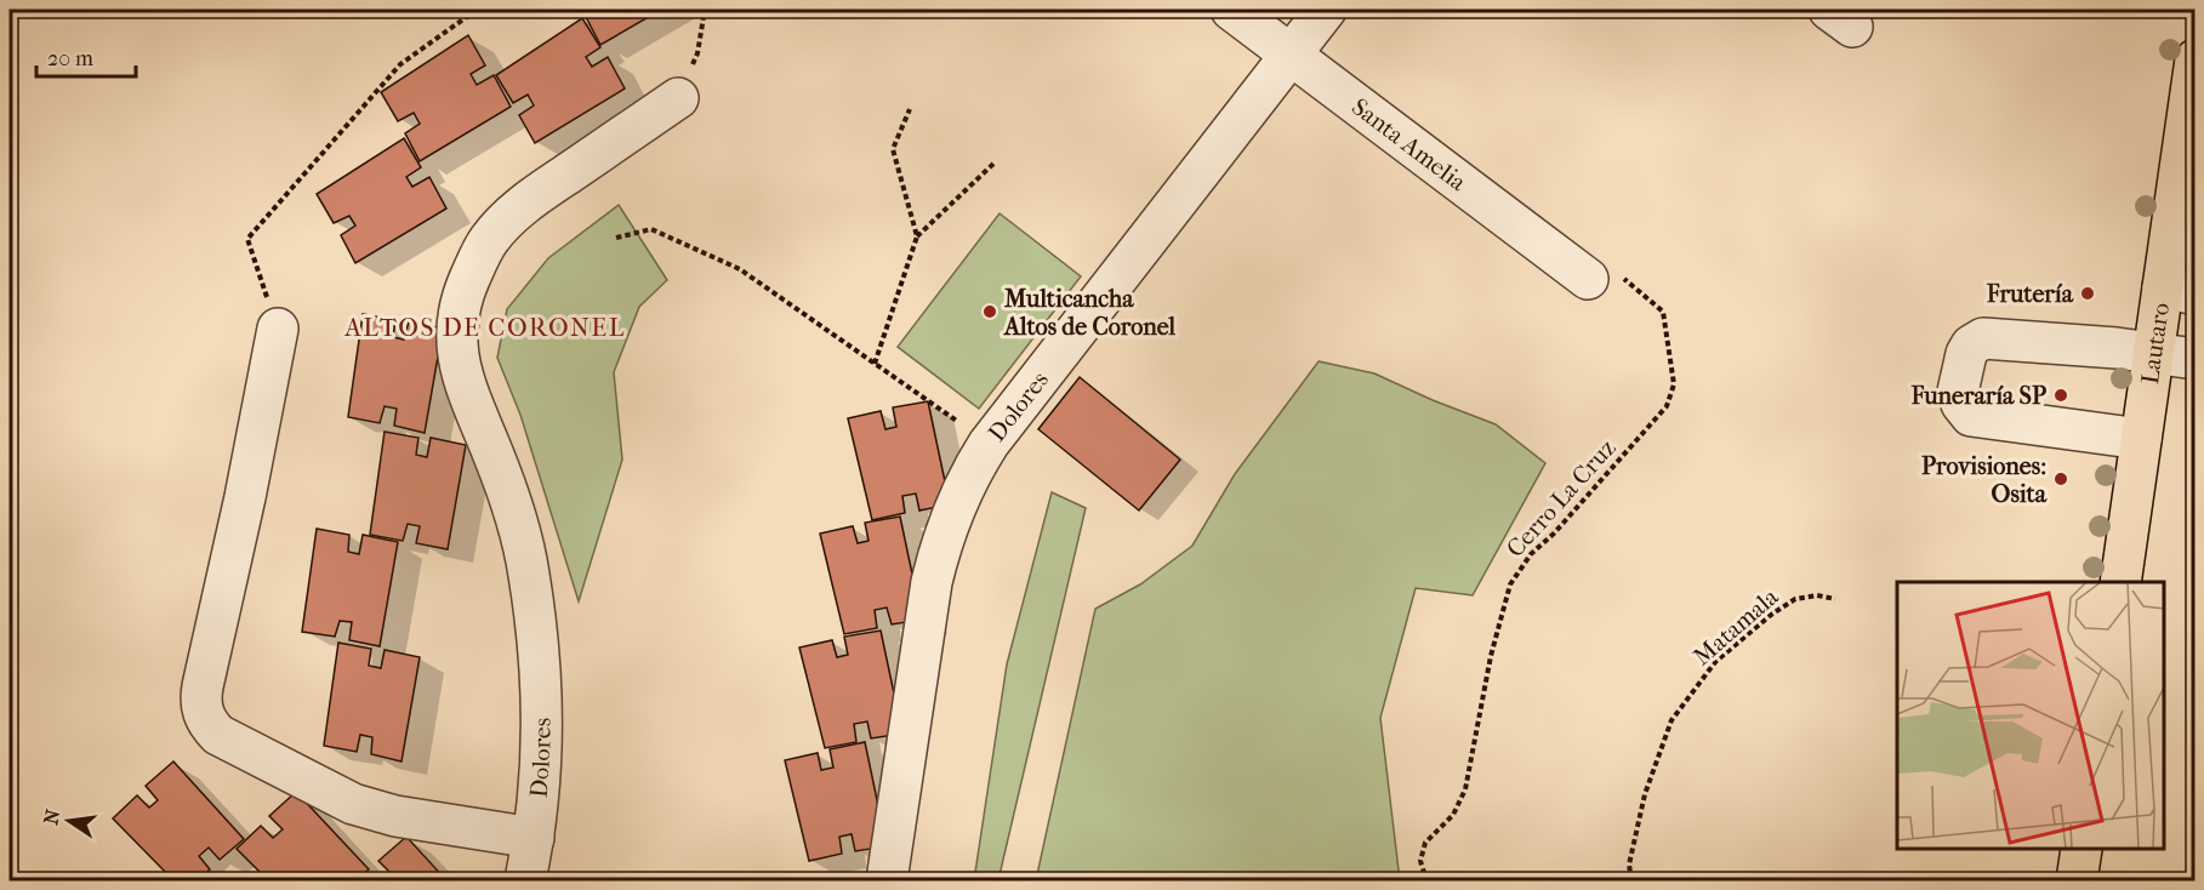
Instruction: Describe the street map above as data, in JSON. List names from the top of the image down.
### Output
{
  "streets": {
    "main road": ["Lautaro"],
    "street": ["Santa Amelia", "Dolores"],
    "path": ["Cerro La Cruz", "Matamala"]
  },
  "crossings": [
    ["Santa Amelia", "Dolores"],
    ["Santa Amelia", "Cerro La Cruz"]
  ],
  "districts": ["ALTOS DE CORONEL"],
  "places": [
    "Frutería",
    "Multicancha Altos de Coronel",
    "Funeraría SP",
    "Provisiones: Osita"
  ],
  "scale_bar": "20 m",
  "north": "left"
}
